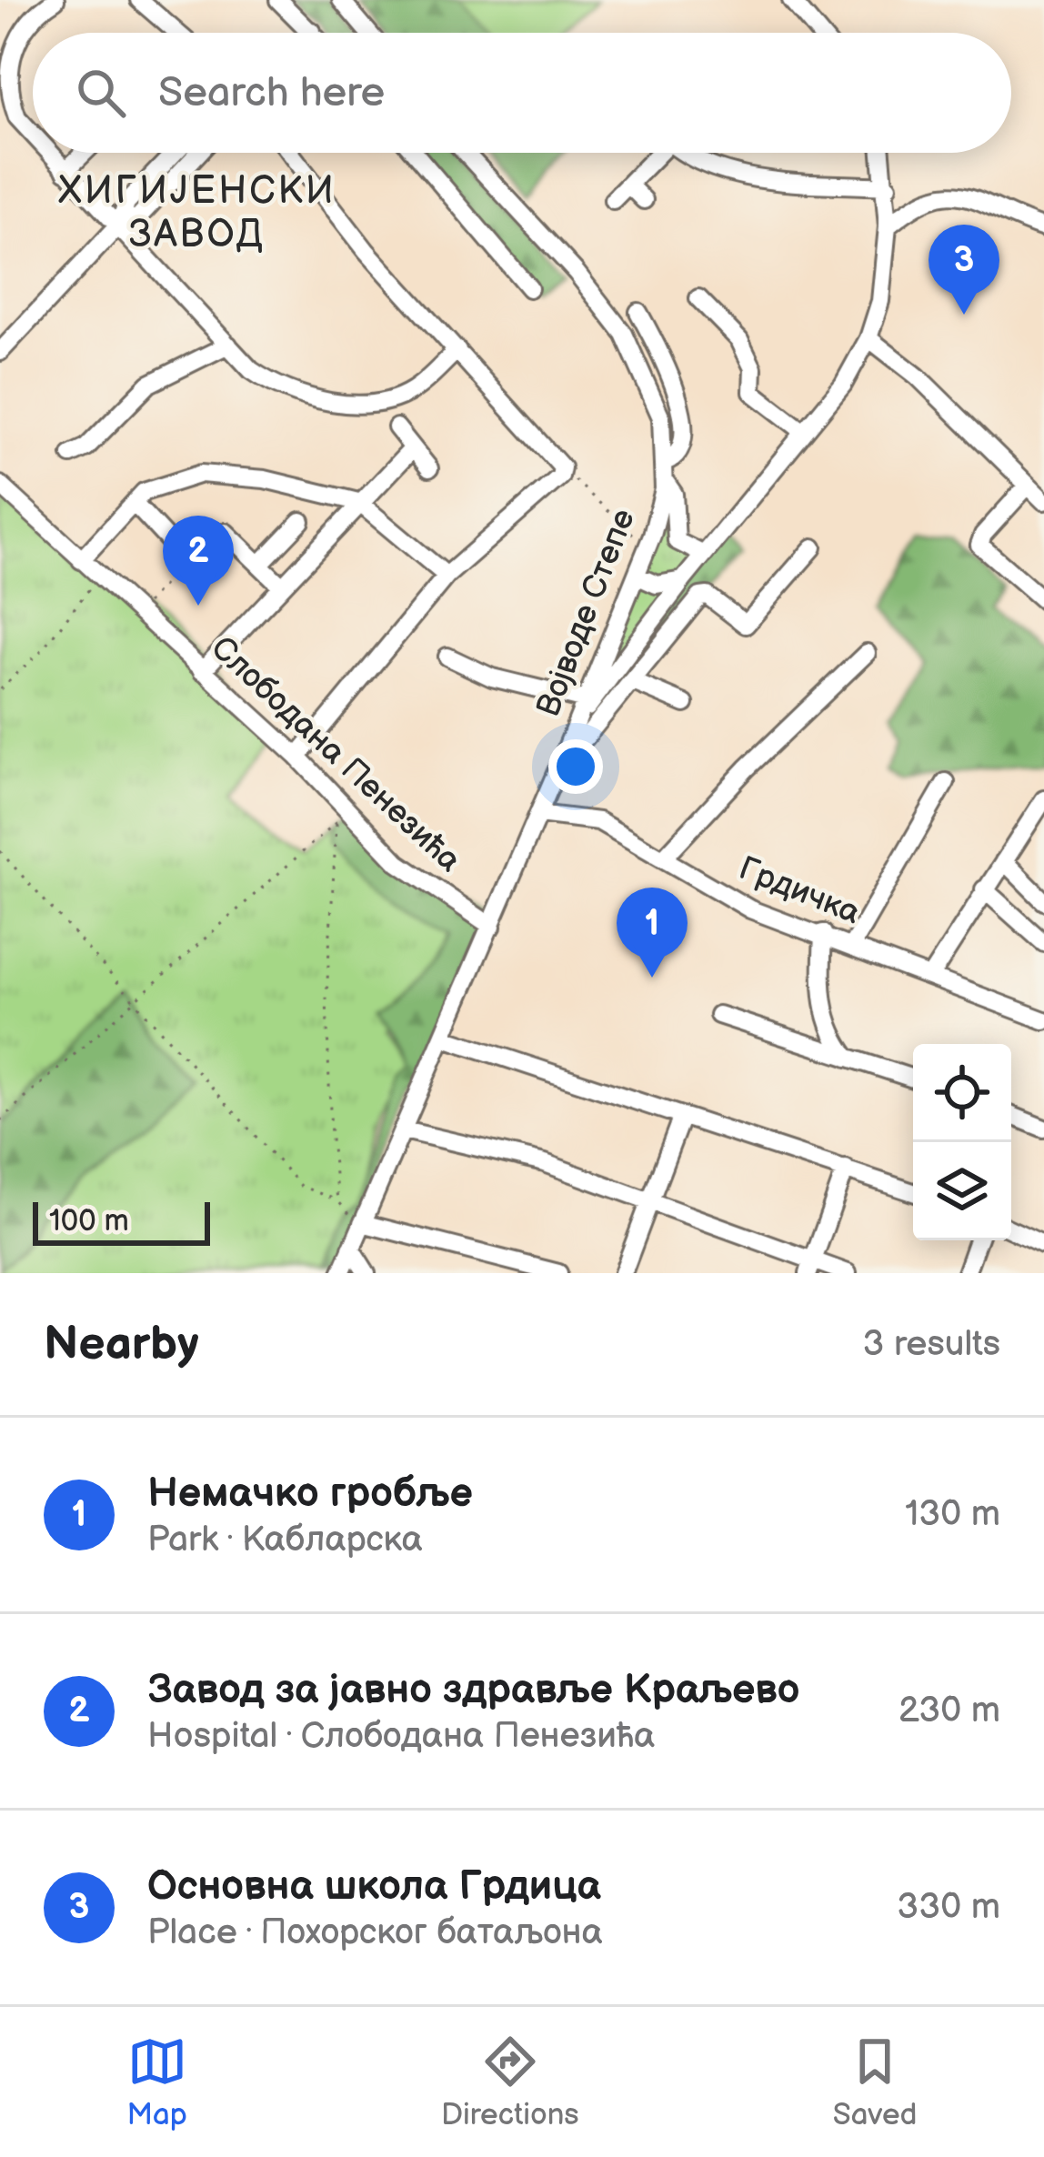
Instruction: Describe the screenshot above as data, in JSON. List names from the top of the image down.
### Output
{
  "streets": {
    "street": ["Војводе Степе", "Слободана Пенезића", "Грдичка"]
  },
  "crossings": [
    ["Војводе Степе", "Слободана Пенезића"],
    ["Војводе Степе", "Грдичка"]
  ],
  "districts": ["ХИГИЈЕНСКИ ЗАВОД"],
  "scale_bar": "100 m",
  "page": {
    "search": "Search here",
    "pins": ["3", "2", "1"],
    "scale": "100 m",
    "heading": ["Nearby", "3 results"],
    "list": [
      {
        "mark": "1",
        "name": "Немачко гробље",
        "note": "Park · Кабларска",
        "value": "130 m"
      },
      {
        "mark": "2",
        "name": "Завод за јавно здравље Краљево",
        "note": "Hospital · Слободана Пенезића",
        "value": "230 m"
      },
      {
        "mark": "3",
        "name": "Основна школа Грдица",
        "note": "Place · Похорског батаљона",
        "value": "330 m"
      }
    ],
    "nav": ["Map", "Directions", "Saved"]
  }
}
